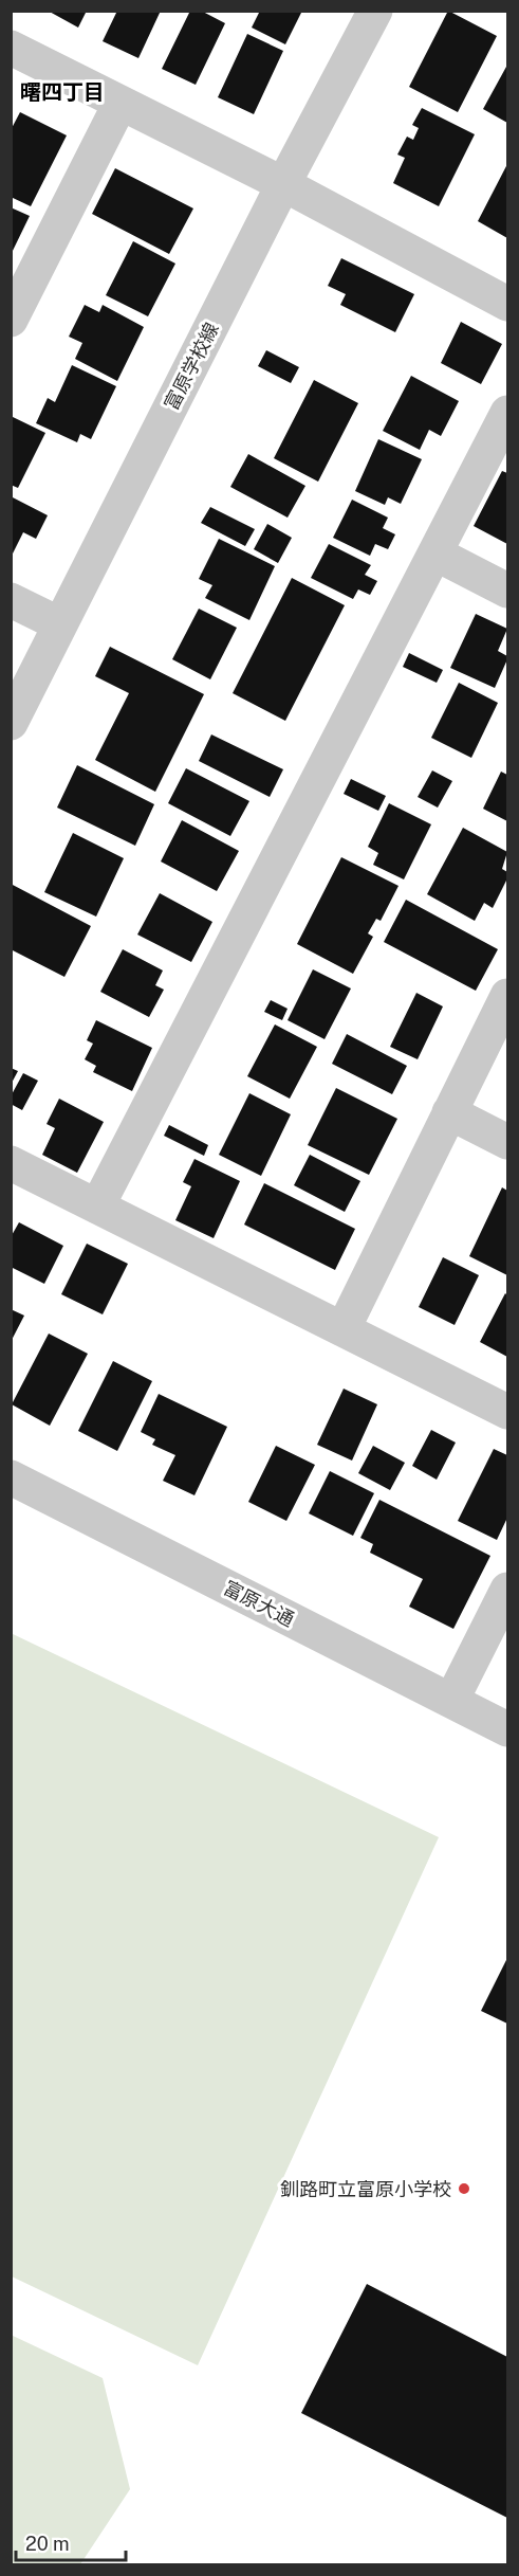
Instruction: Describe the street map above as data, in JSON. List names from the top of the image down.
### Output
{
  "streets": {
    "street": ["富原学校線", "富原大通"]
  },
  "districts": ["曙四丁目"],
  "places": ["釧路町立富原小学校"],
  "scale_bar": "20 m"
}
